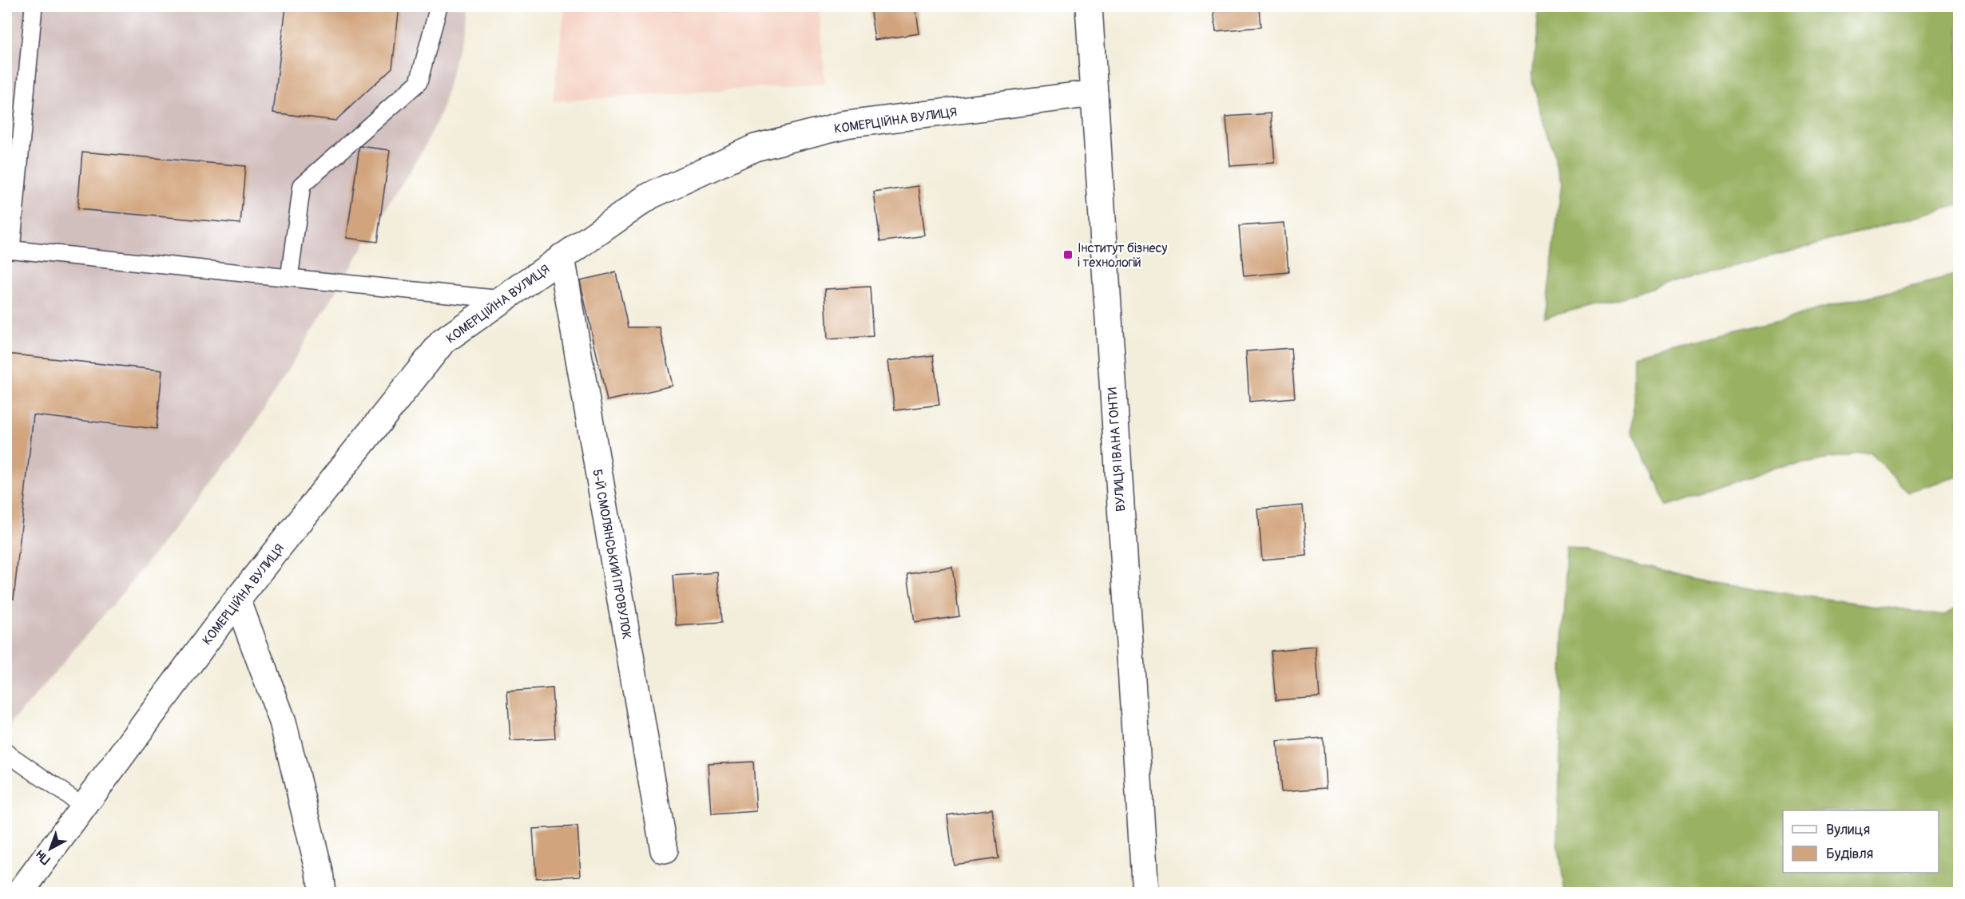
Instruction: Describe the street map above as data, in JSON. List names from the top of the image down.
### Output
{
  "streets": {
    "street": ["КОМЕРЦІЙНА ВУЛИЦЯ", "ВУЛИЦЯ ІВАНА ГОНТИ", "5-Й СМОЛЯНСЬКИЙ ПРОВУЛОК"]
  },
  "crossings": [
    ["КОМЕРЦІЙНА ВУЛИЦЯ", "ВУЛИЦЯ ІВАНА ГОНТИ"],
    ["КОМЕРЦІЙНА ВУЛИЦЯ", "5-Й СМОЛЯНСЬКИЙ ПРОВУЛОК"]
  ],
  "places": {
    "transit": ["Інститут бізнесу і технологій"]
  },
  "legend": ["Вулиця", "Будівля"],
  "north": "bottom left"
}
